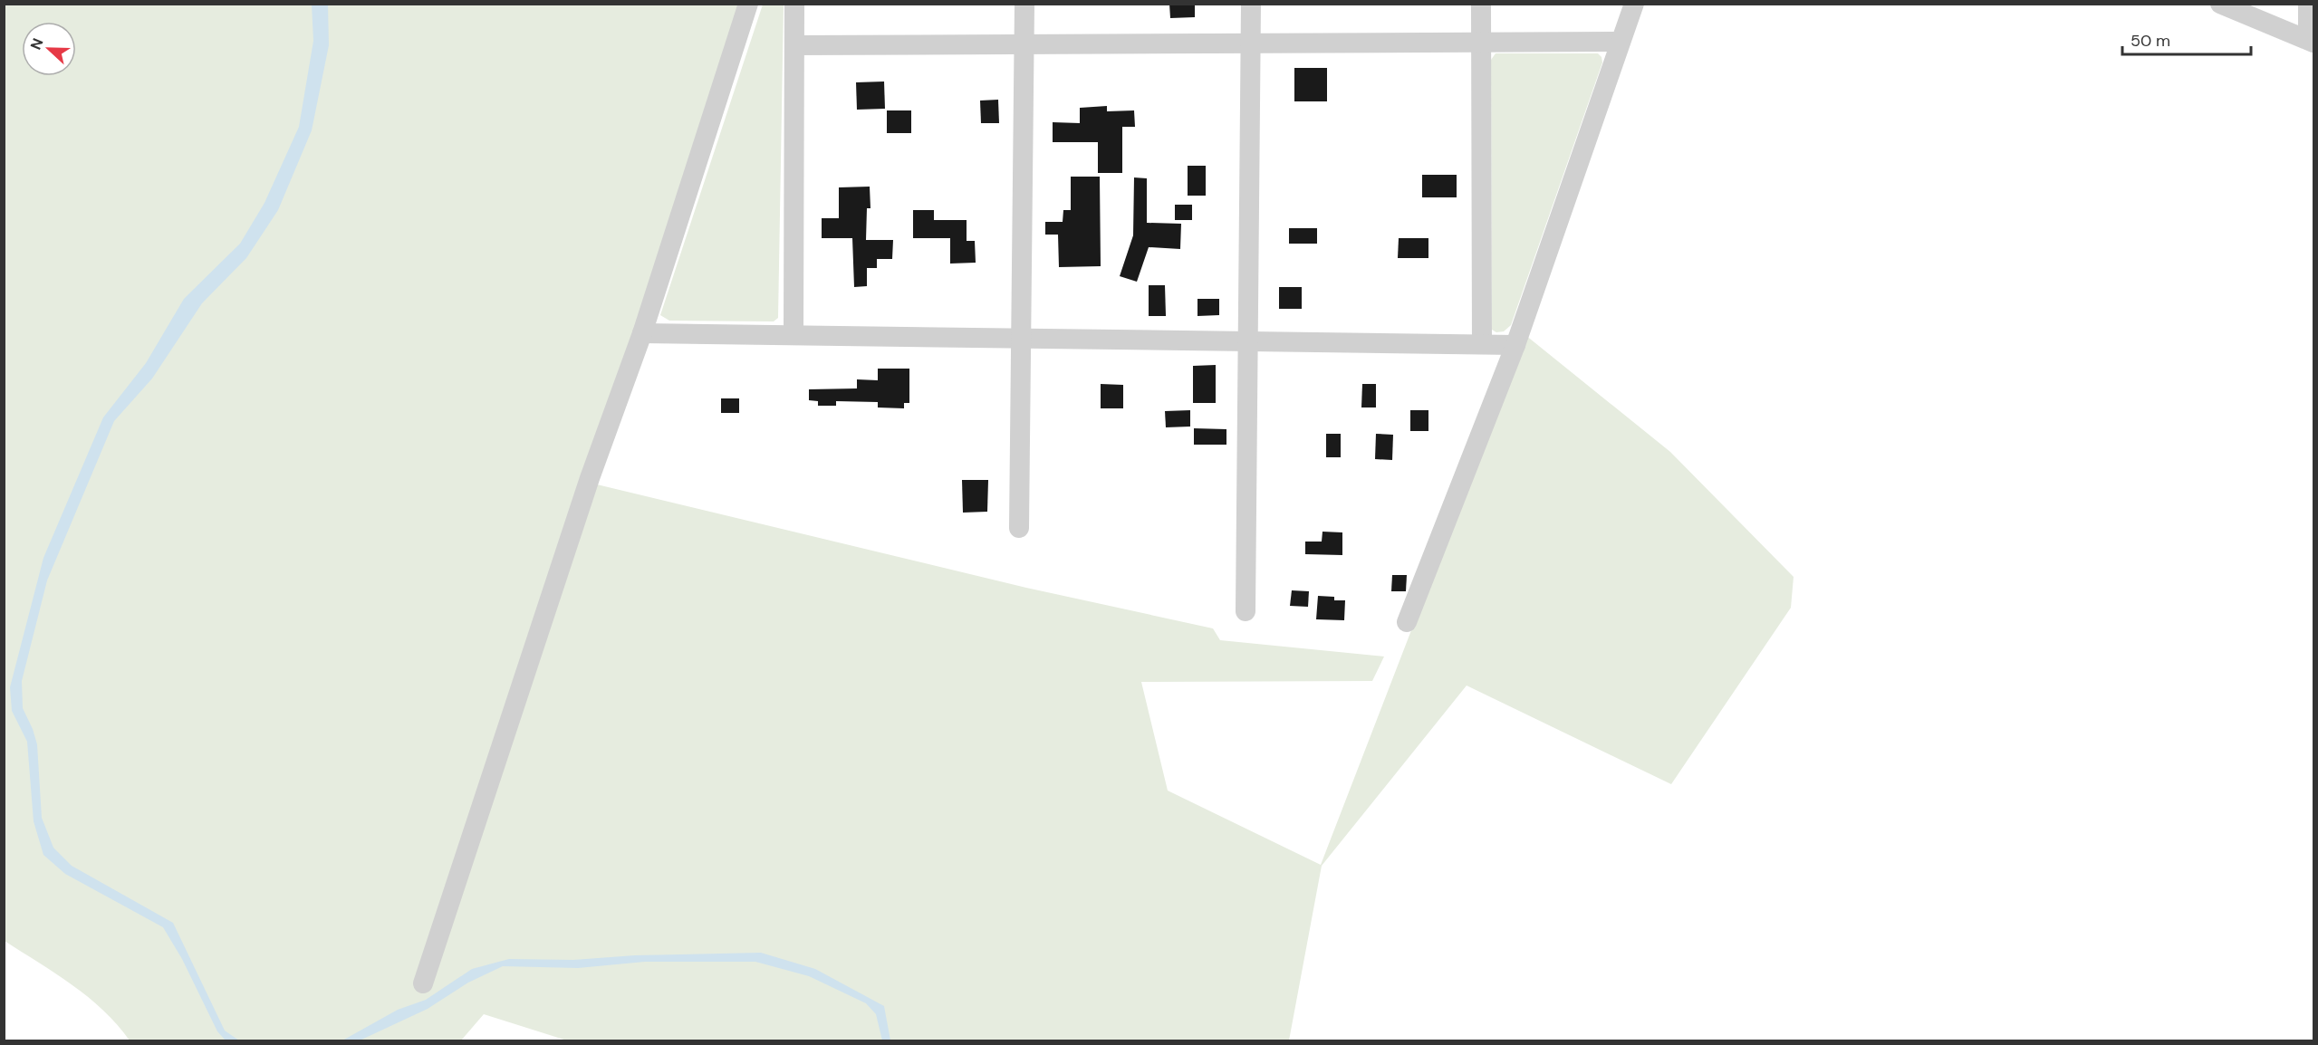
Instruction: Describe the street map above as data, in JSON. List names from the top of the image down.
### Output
{
  "scale_bar": "50 m",
  "north": "left"
}
